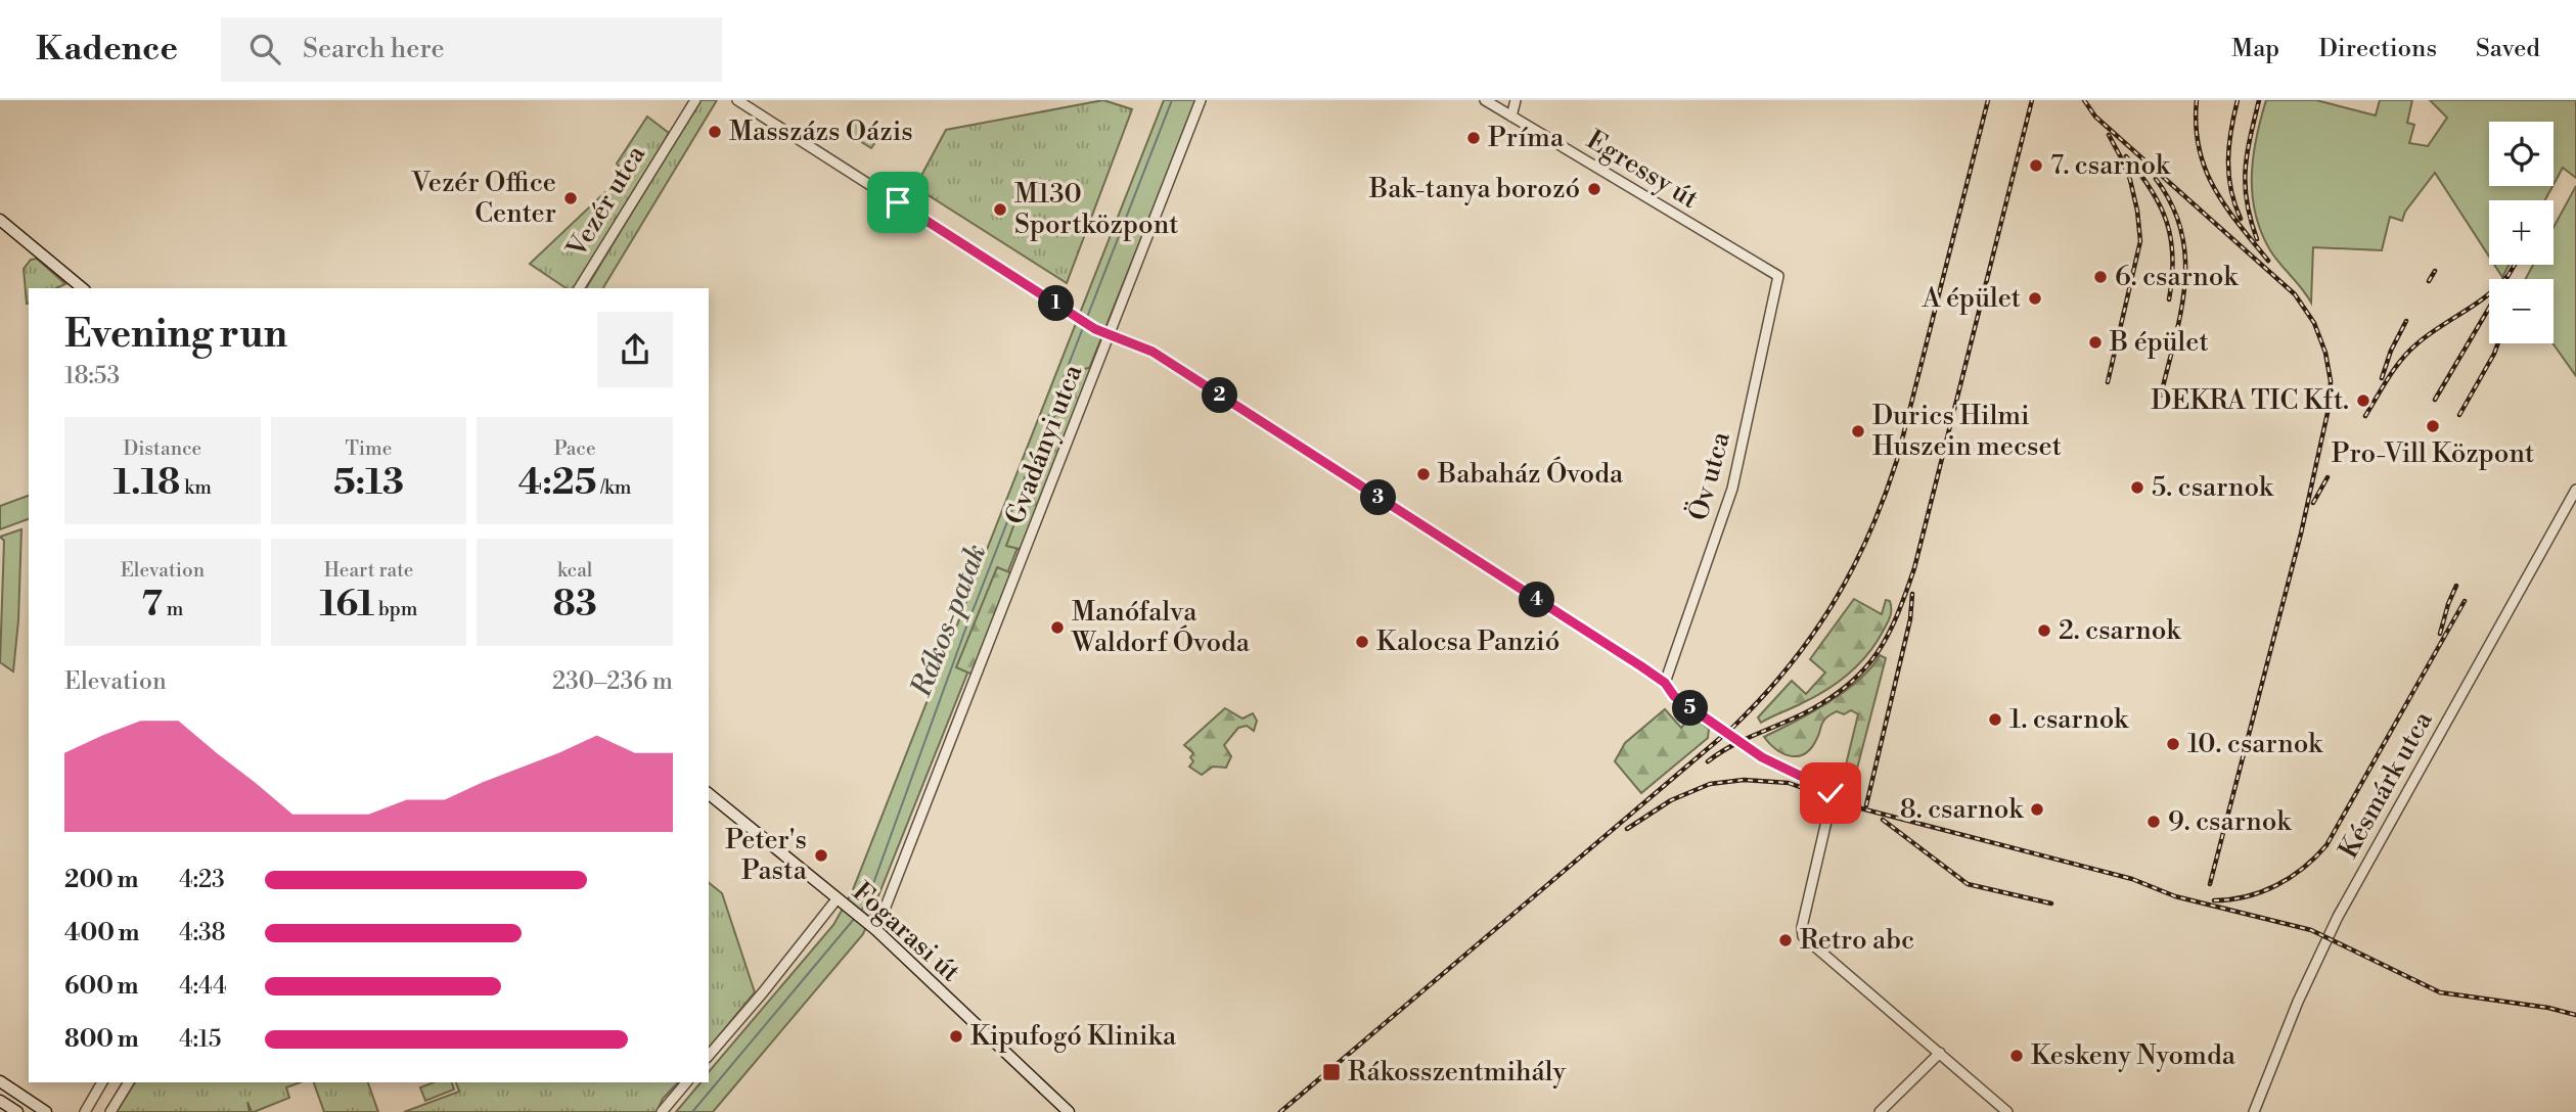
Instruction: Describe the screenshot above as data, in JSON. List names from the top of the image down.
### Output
{
  "streets": {
    "main road": ["Fogarasi út"],
    "street": [
      "Egressy út",
      "Vezér utca",
      "Gvadányi utca",
      "Öv utca",
      "Késmárk utca"
    ]
  },
  "crossings": [
    ["Egressy út", "Öv utca"],
    ["Gvadányi utca", "Fogarasi út"]
  ],
  "water": ["Rákos-patak"],
  "places": {
    "other": [
      "Masszázs Oázis",
      "Príma",
      "7. csarnok",
      "Bak-tanya borozó",
      "Vezér Office Center",
      "M130 Sportközpont",
      "6. csarnok",
      "A épület",
      "B épület",
      "DEKRA TIC Kft.",
      "Pro-Vill Központ",
      "Durics Hilmi Huszein mecset",
      "Babaház Óvoda",
      "5. csarnok",
      "Manófalva Waldorf Óvoda",
      "2. csarnok",
      "Kalocsa Panzió",
      "1. csarnok",
      "10. csarnok",
      "8. csarnok",
      "9. csarnok",
      "Peter's Pasta",
      "Retro abc",
      "Kipufogó Klinika",
      "Keskeny Nyomda"
    ],
    "transit": ["Rákosszentmihály"]
  },
  "page": {
    "header": "Kadence",
    "search": "Search here",
    "nav": ["Map", "Directions", "Saved"],
    "map_buttons": ["+", "−"],
    "pins": [
      "1",
      "2",
      "3",
      "4",
      "5"
    ],
    "heading": ["Evening run", "18:53"],
    "stats": [
      ["Distance", "1.18 km"],
      ["Time", "5:13"],
      ["Pace", "4:25 /km"],
      ["Elevation", "7 m"],
      ["Heart rate", "161 bpm"],
      ["kcal", "83"]
    ],
    "chart": ["Elevation", "230–236 m"],
    "list": [
      {
        "name": "200 m",
        "note": "4:23"
      },
      {
        "name": "400 m",
        "note": "4:38"
      },
      {
        "name": "600 m",
        "note": "4:44"
      },
      {
        "name": "800 m",
        "note": "4:15"
      }
    ]
  }
}
